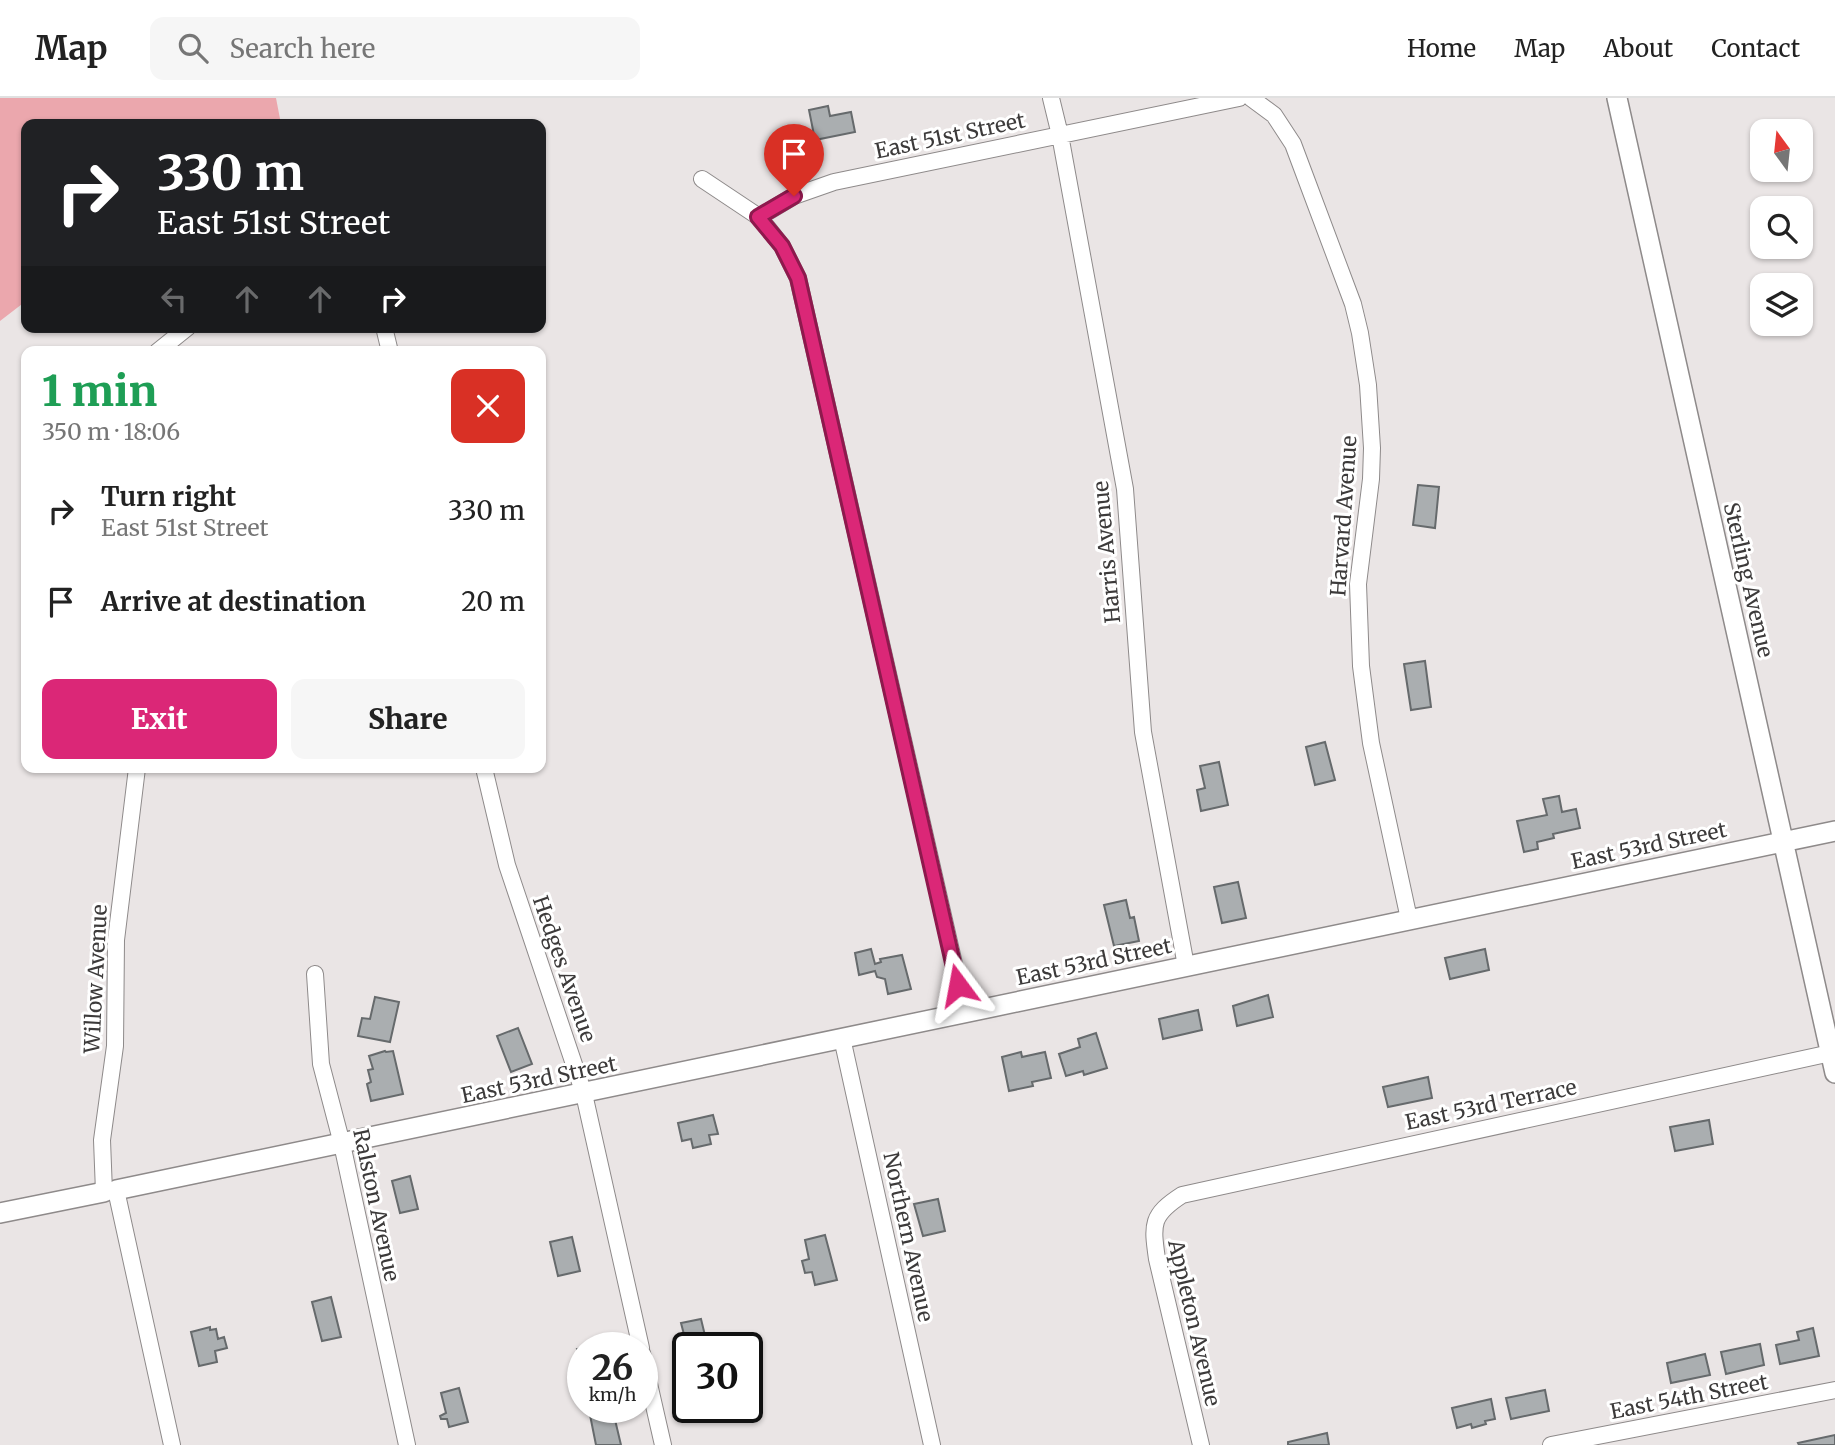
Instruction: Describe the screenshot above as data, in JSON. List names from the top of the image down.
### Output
{
  "streets": {
    "street": [
      "East 51st Street",
      "Harvard Avenue",
      "Harris Avenue",
      "Sterling Avenue",
      "East 53rd Street",
      "Hedges Avenue",
      "Willow Avenue",
      "East 53rd Terrace",
      "Ralston Avenue",
      "Northern Avenue",
      "Appleton Avenue",
      "East 54th Street"
    ]
  },
  "crossings": [
    ["East 51st Street", "Harris Avenue"],
    ["Harvard Avenue", "East 53rd Street"],
    ["Harris Avenue", "East 53rd Street"],
    ["Sterling Avenue", "East 53rd Street"],
    ["Sterling Avenue", "East 53rd Terrace"],
    ["East 53rd Street", "Hedges Avenue"],
    ["East 53rd Street", "Willow Avenue"],
    ["East 53rd Street", "Ralston Avenue"],
    ["East 53rd Street", "Northern Avenue"],
    ["East 53rd Terrace", "Appleton Avenue"]
  ],
  "north": "top",
  "page": {
    "header": "Map",
    "search": "Search here",
    "nav": [
      "Home",
      "Map",
      "About",
      "Contact"
    ],
    "turn": ["330 m", "East 51st Street"],
    "heading": ["1 min", "350 m · 18:06"],
    "list": [
      {
        "name": "Turn right",
        "note": "East 51st Street",
        "value": "330 m"
      },
      {
        "name": "Arrive at destination",
        "value": "20 m"
      }
    ],
    "buttons": ["Exit", "Share"],
    "speed": "26 km/h",
    "limit": "30"
  }
}
